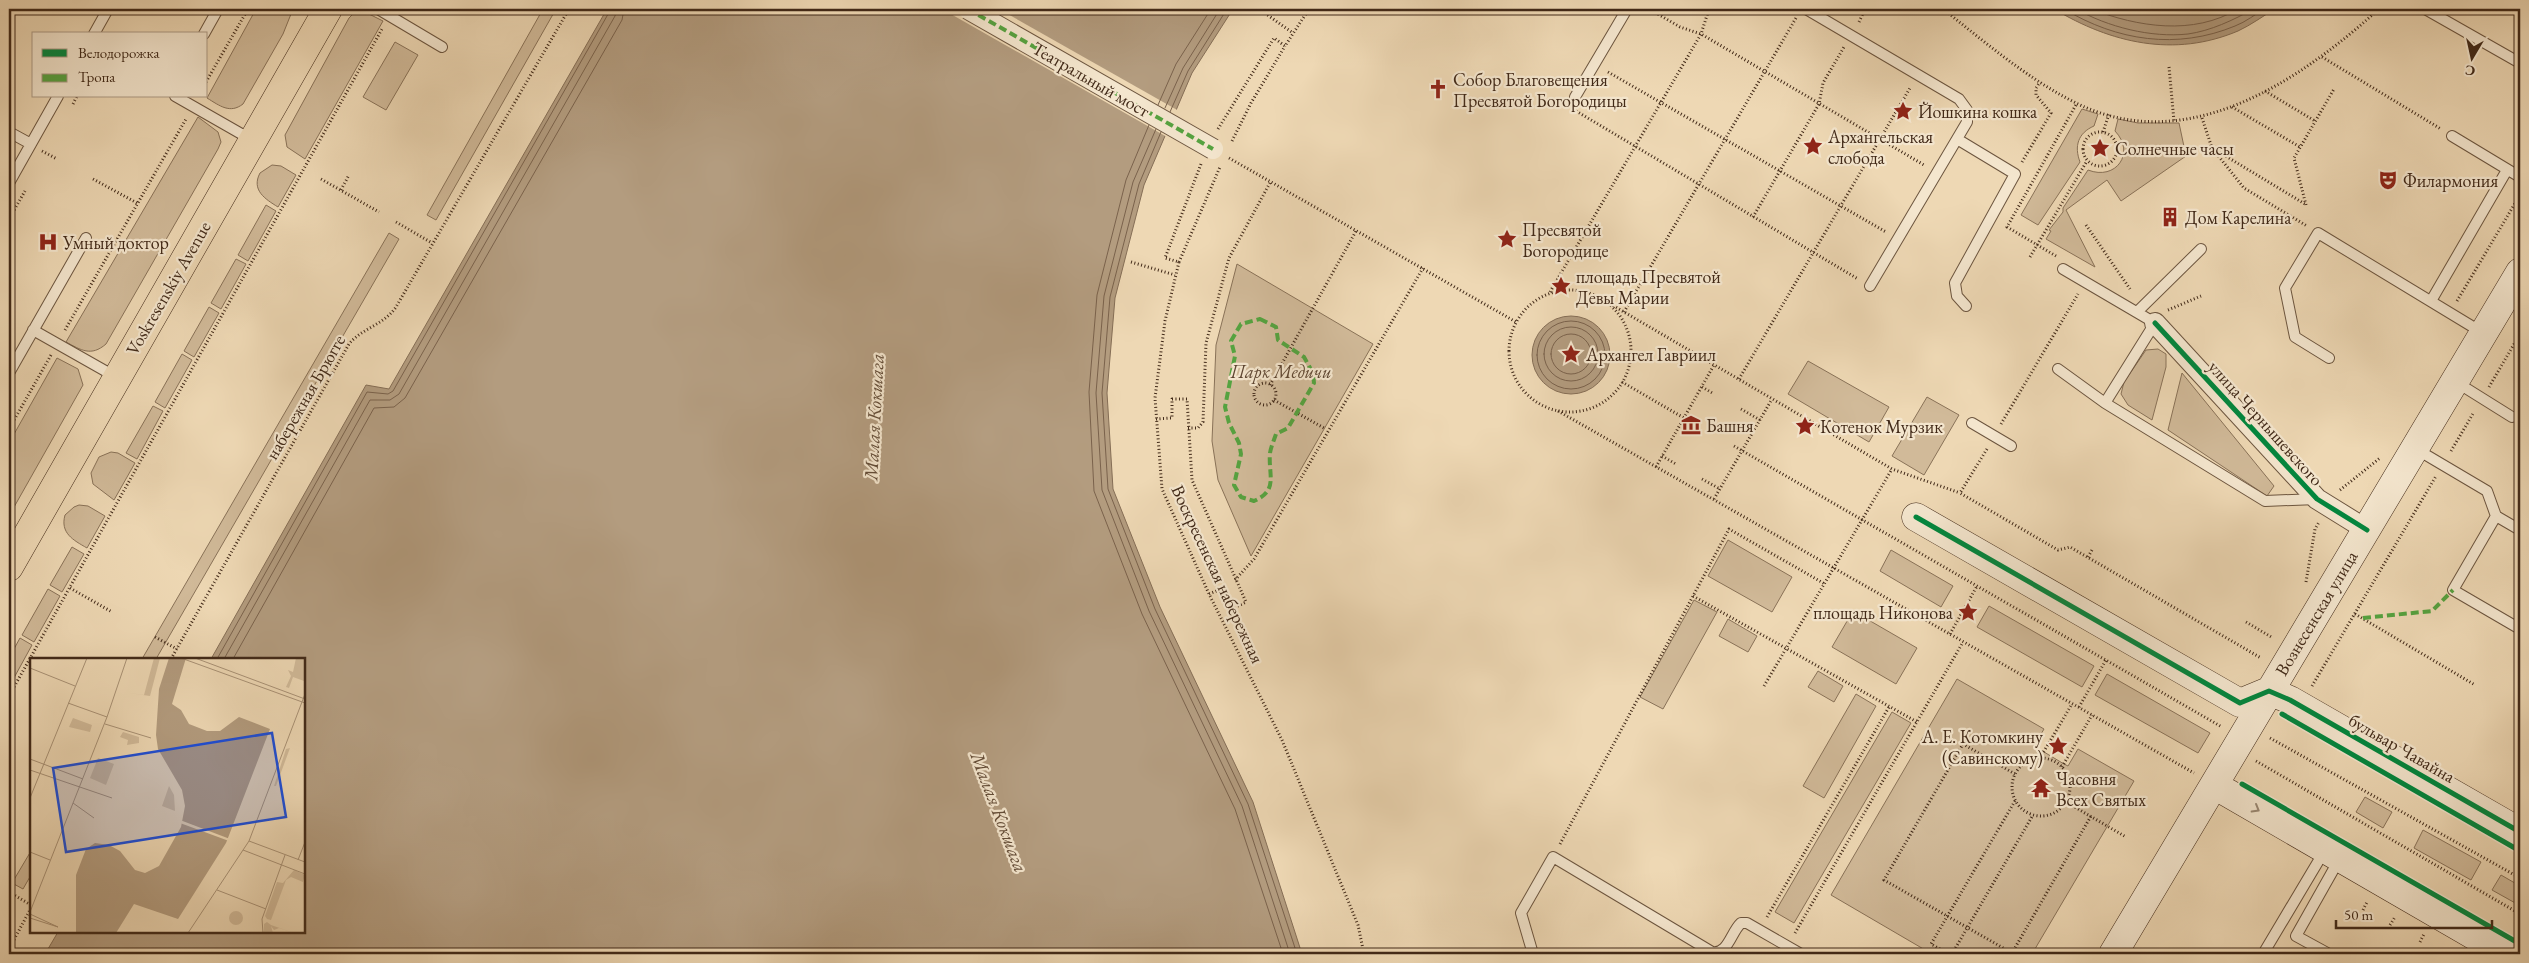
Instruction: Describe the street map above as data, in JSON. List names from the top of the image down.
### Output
{
  "streets": {
    "main road": ["Voskresenskiy Avenue"],
    "street": [
      "Театральный мост",
      "улица Чернышевского",
      "Вознесенская улица",
      "бульвар Чавайна"
    ],
    "path": ["набережная Брюгге", "Воскресенская набережная"]
  },
  "crossings": [
    ["улица Чернышевского", "Вознесенская улица"],
    ["Вознесенская улица", "бульвар Чавайна"]
  ],
  "water": ["Малая Кокшага"],
  "parks": ["Парк Медичи"],
  "places": {
    "church": ["Собор Благовещения Пресвятой Богородицы"],
    "place": [
      "Йошкина кошка",
      "Архангельская слобода",
      "Солнечные часы",
      "Пресвятой Богородице",
      "площадь Пресвятой Девы Марии",
      "Архангел Гавриил",
      "Котенок Мурзик",
      "площадь Никонова",
      "А. Е. Котомкину (Савинскому)"
    ],
    "theatre": ["Филармония"],
    "building": ["Дом Карелина"],
    "hospital": ["Умный доктор"],
    "museum": ["Башня"],
    "temple": ["Часовня Всех Святых"]
  },
  "legend": ["Велодорожка", "Тропа"],
  "scale_bar": "50 m",
  "north": "bottom"
}
